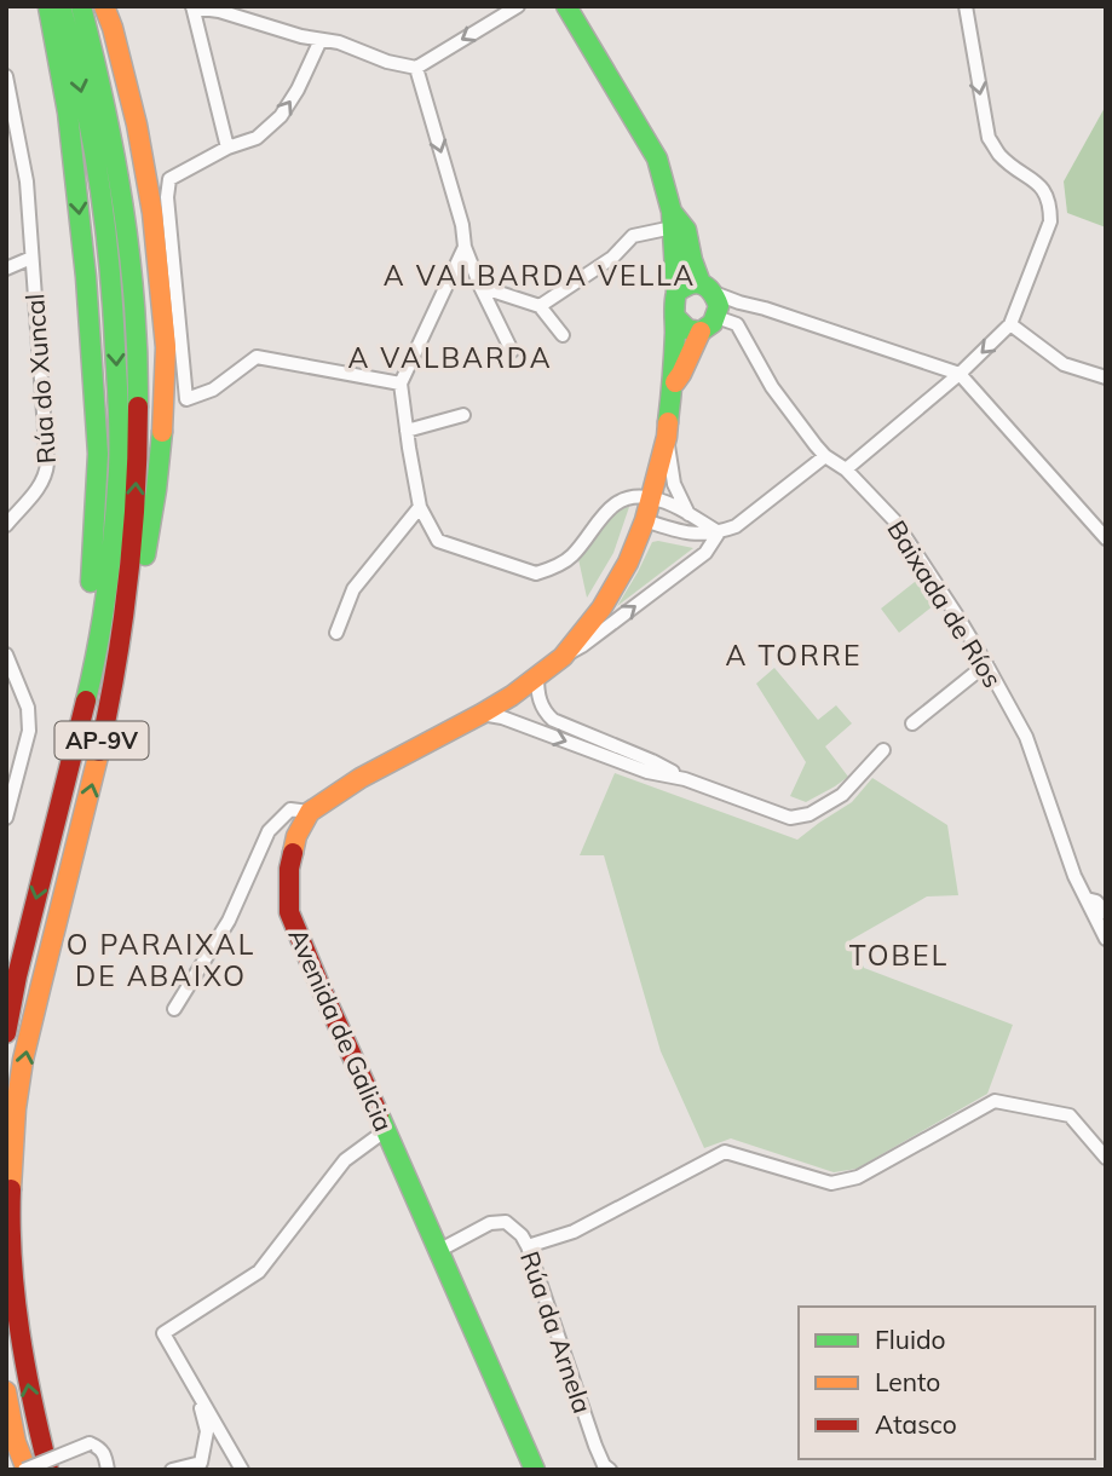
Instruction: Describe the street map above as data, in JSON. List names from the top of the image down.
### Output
{
  "streets": {
    "main road": ["AP-9V", "Avenida de Galicia"],
    "street": ["Rúa do Xuncal", "Baixada de Ríos", "Rúa da Arnela"]
  },
  "crossings": [
    ["Avenida de Galicia", "Rúa da Arnela"]
  ],
  "districts": [
    "A VALBARDA VELLA",
    "A VALBARDA",
    "A TORRE",
    "O PARAIXAL DE ABAIXO",
    "TOBEL"
  ],
  "legend": ["Fluido", "Lento", "Atasco"]
}
